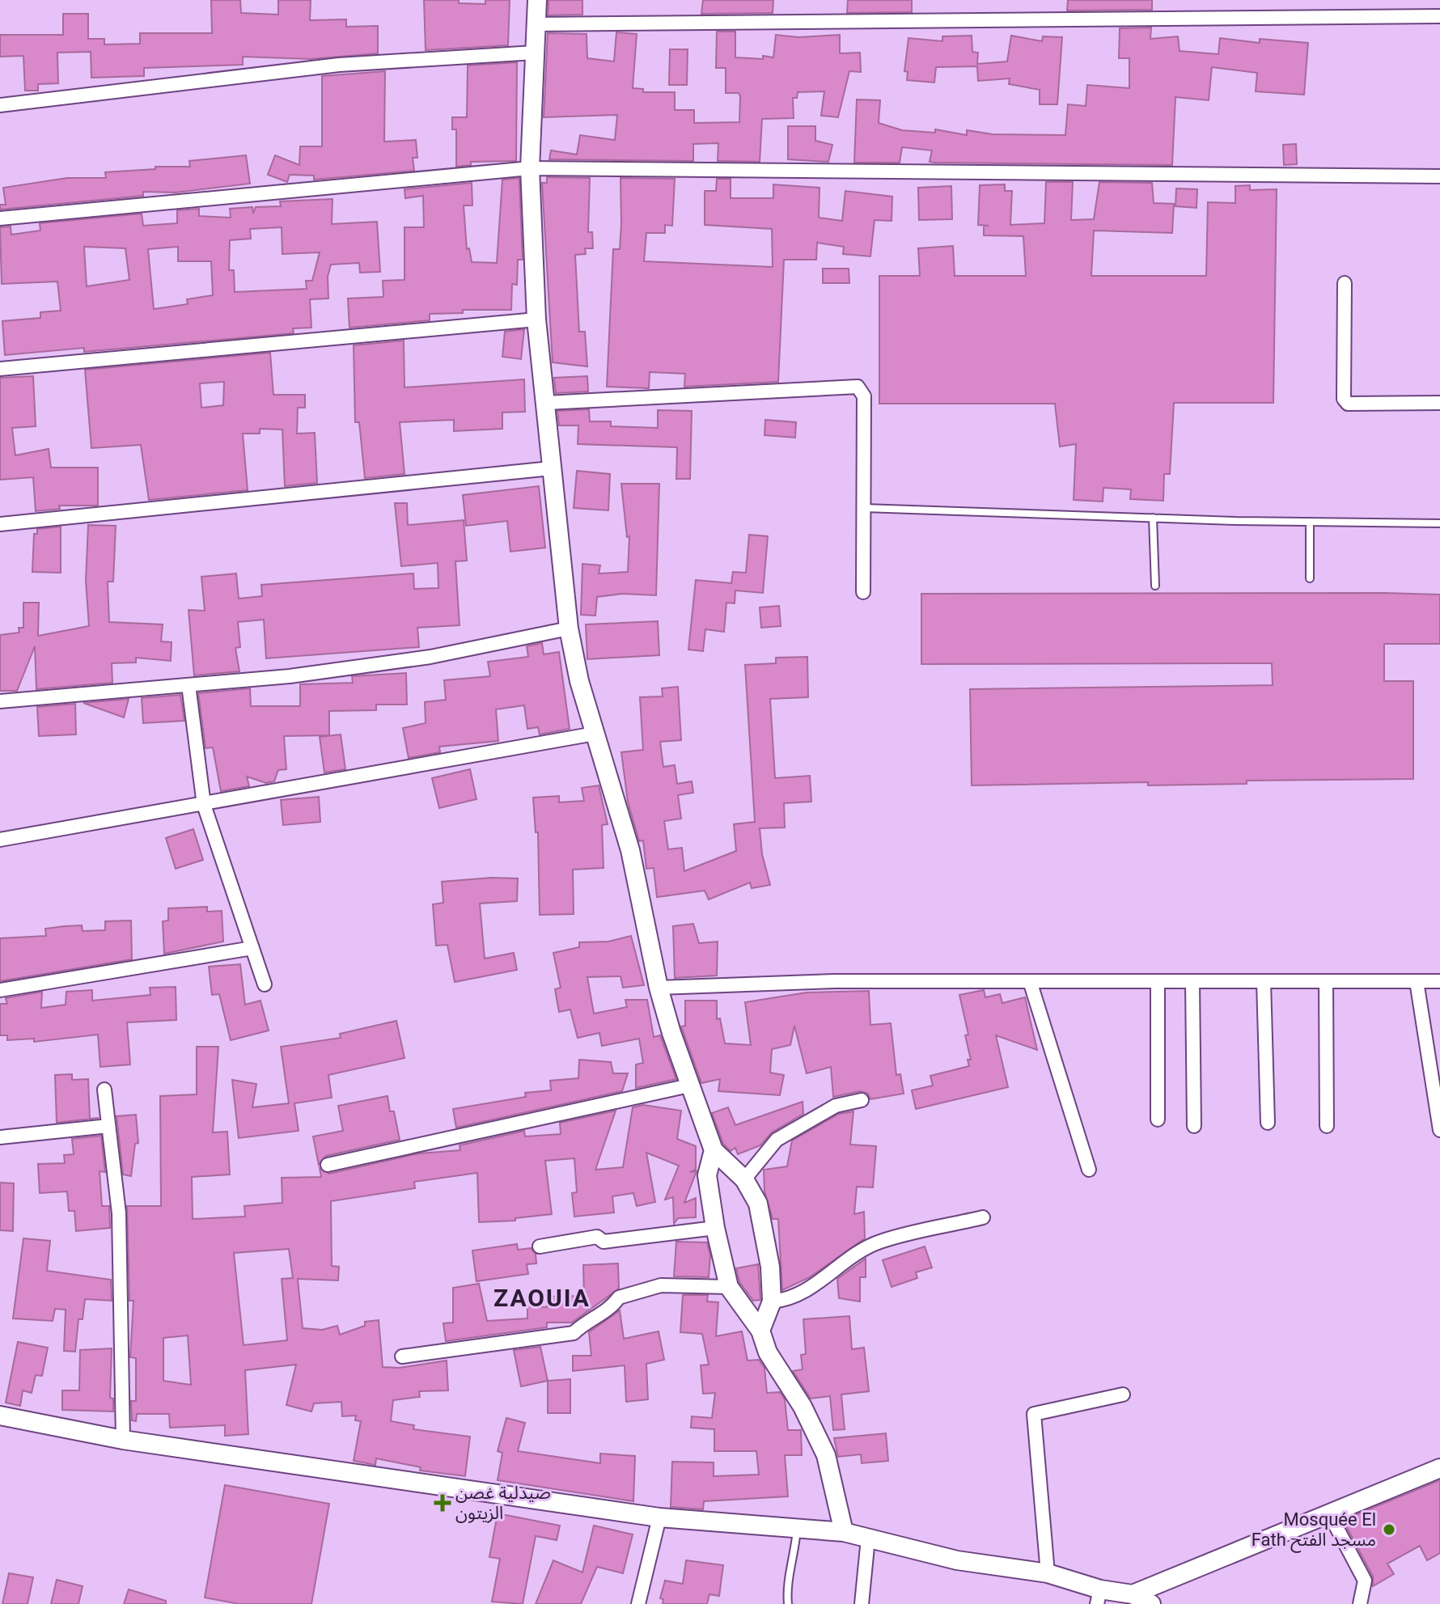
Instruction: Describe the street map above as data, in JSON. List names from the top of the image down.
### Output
{
  "districts": ["ZAOUIA"],
  "places": {
    "health": ["صيدلية غصن الزيتون"],
    "other": ["Mosquée El Fath مسجد الفتح"]
  }
}
